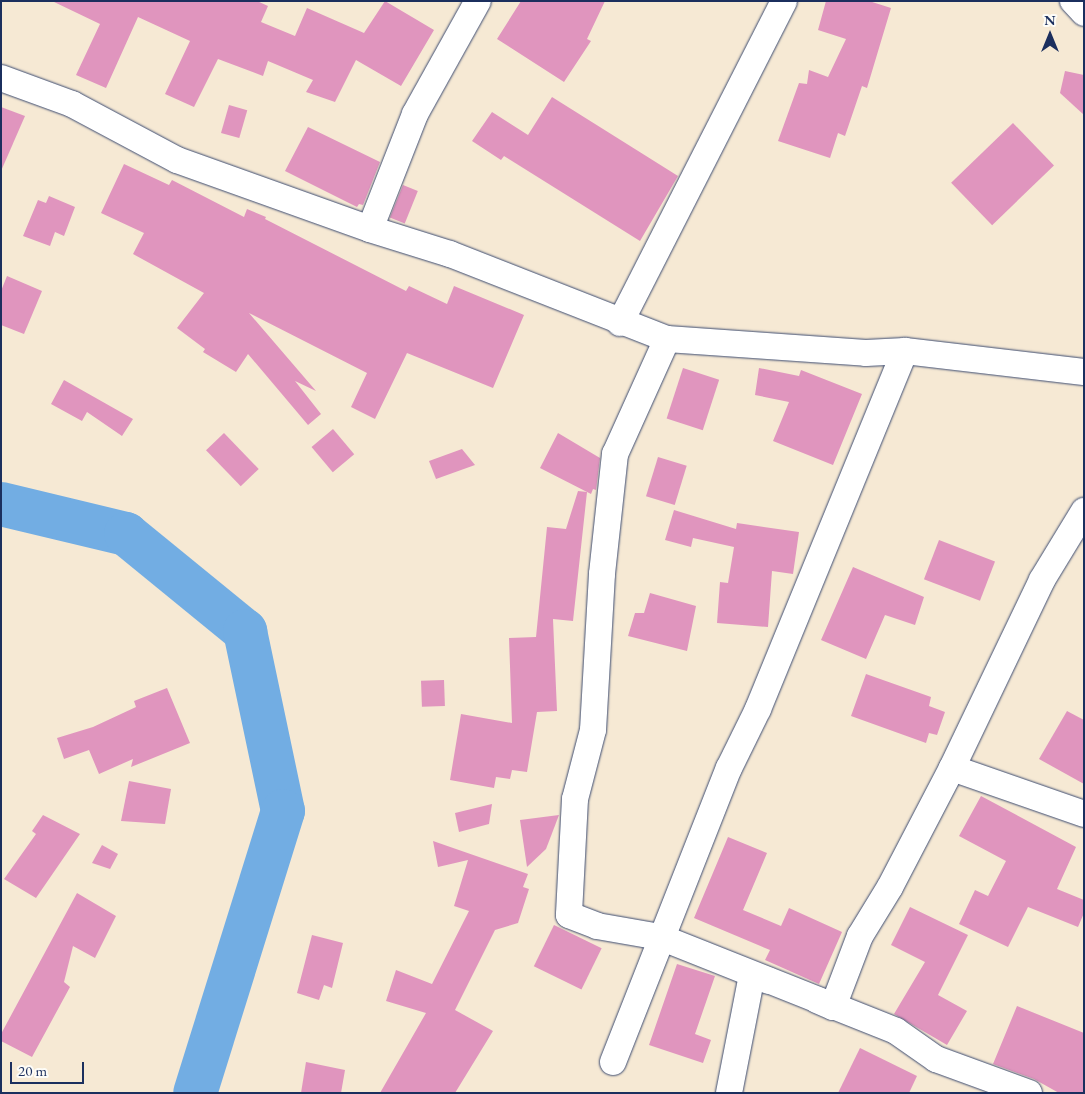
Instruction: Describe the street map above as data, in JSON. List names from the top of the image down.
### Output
{
  "scale_bar": "20 m",
  "north": "top"
}
